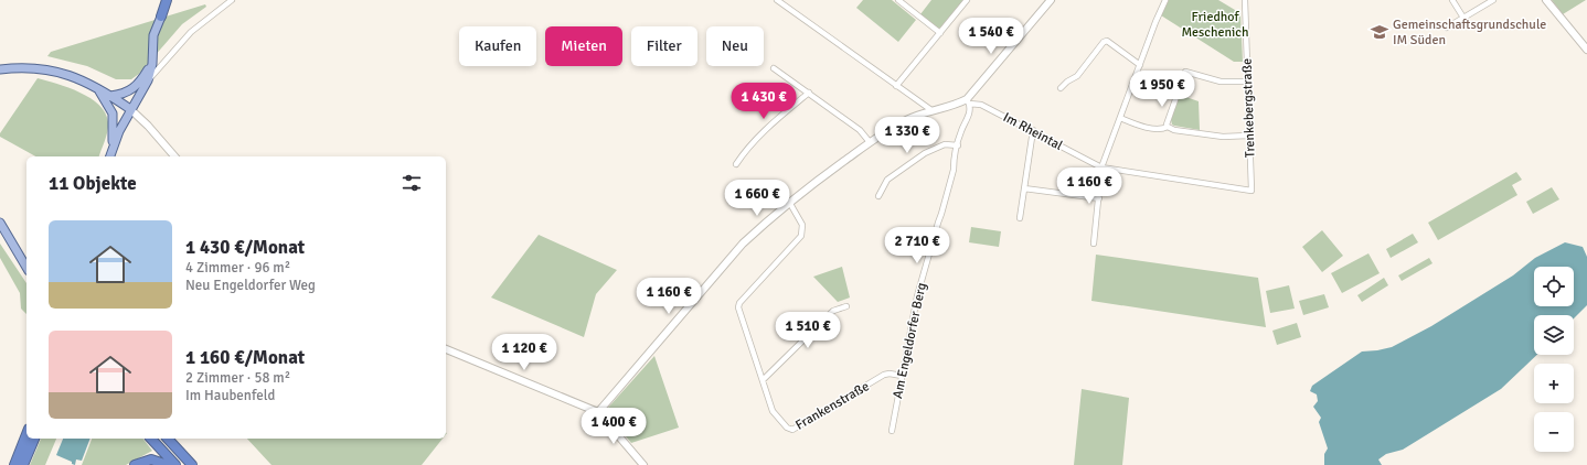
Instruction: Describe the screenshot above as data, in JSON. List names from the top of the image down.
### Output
{
  "streets": {
    "street": [
      "Trenkebergstraße",
      "Im Rheintal",
      "Am Engeldorfer Berg",
      "Frankenstraße"
    ]
  },
  "crossings": [
    ["Trenkebergstraße", "Im Rheintal"],
    ["Im Rheintal", "Am Engeldorfer Berg"],
    ["Am Engeldorfer Berg", "Frankenstraße"]
  ],
  "parks": ["Friedhof Meschenich"],
  "places": {
    "school or university": ["Gemeinschaftsgrundschule IM Süden"]
  },
  "page": {
    "price": [
      "1 540 €",
      "1 950 €",
      "1 430 €",
      "1 330 €",
      "1 160 €",
      "1 660 €",
      "2 710 €",
      "1 160 €",
      "1 510 €",
      "1 120 €",
      "1 400 €"
    ],
    "chip": [
      "Kaufen",
      "Mieten",
      "Filter",
      "Neu"
    ],
    "heading": "11 Objekte",
    "list": [
      {
        "name": "1 430 €/Monat",
        "note": "4 Zimmer · 96 m² · Neu Engeldorfer Weg"
      },
      {
        "name": "1 160 €/Monat",
        "note": "2 Zimmer · 58 m² · Im Haubenfeld"
      }
    ],
    "map_buttons": ["+", "−"]
  }
}
